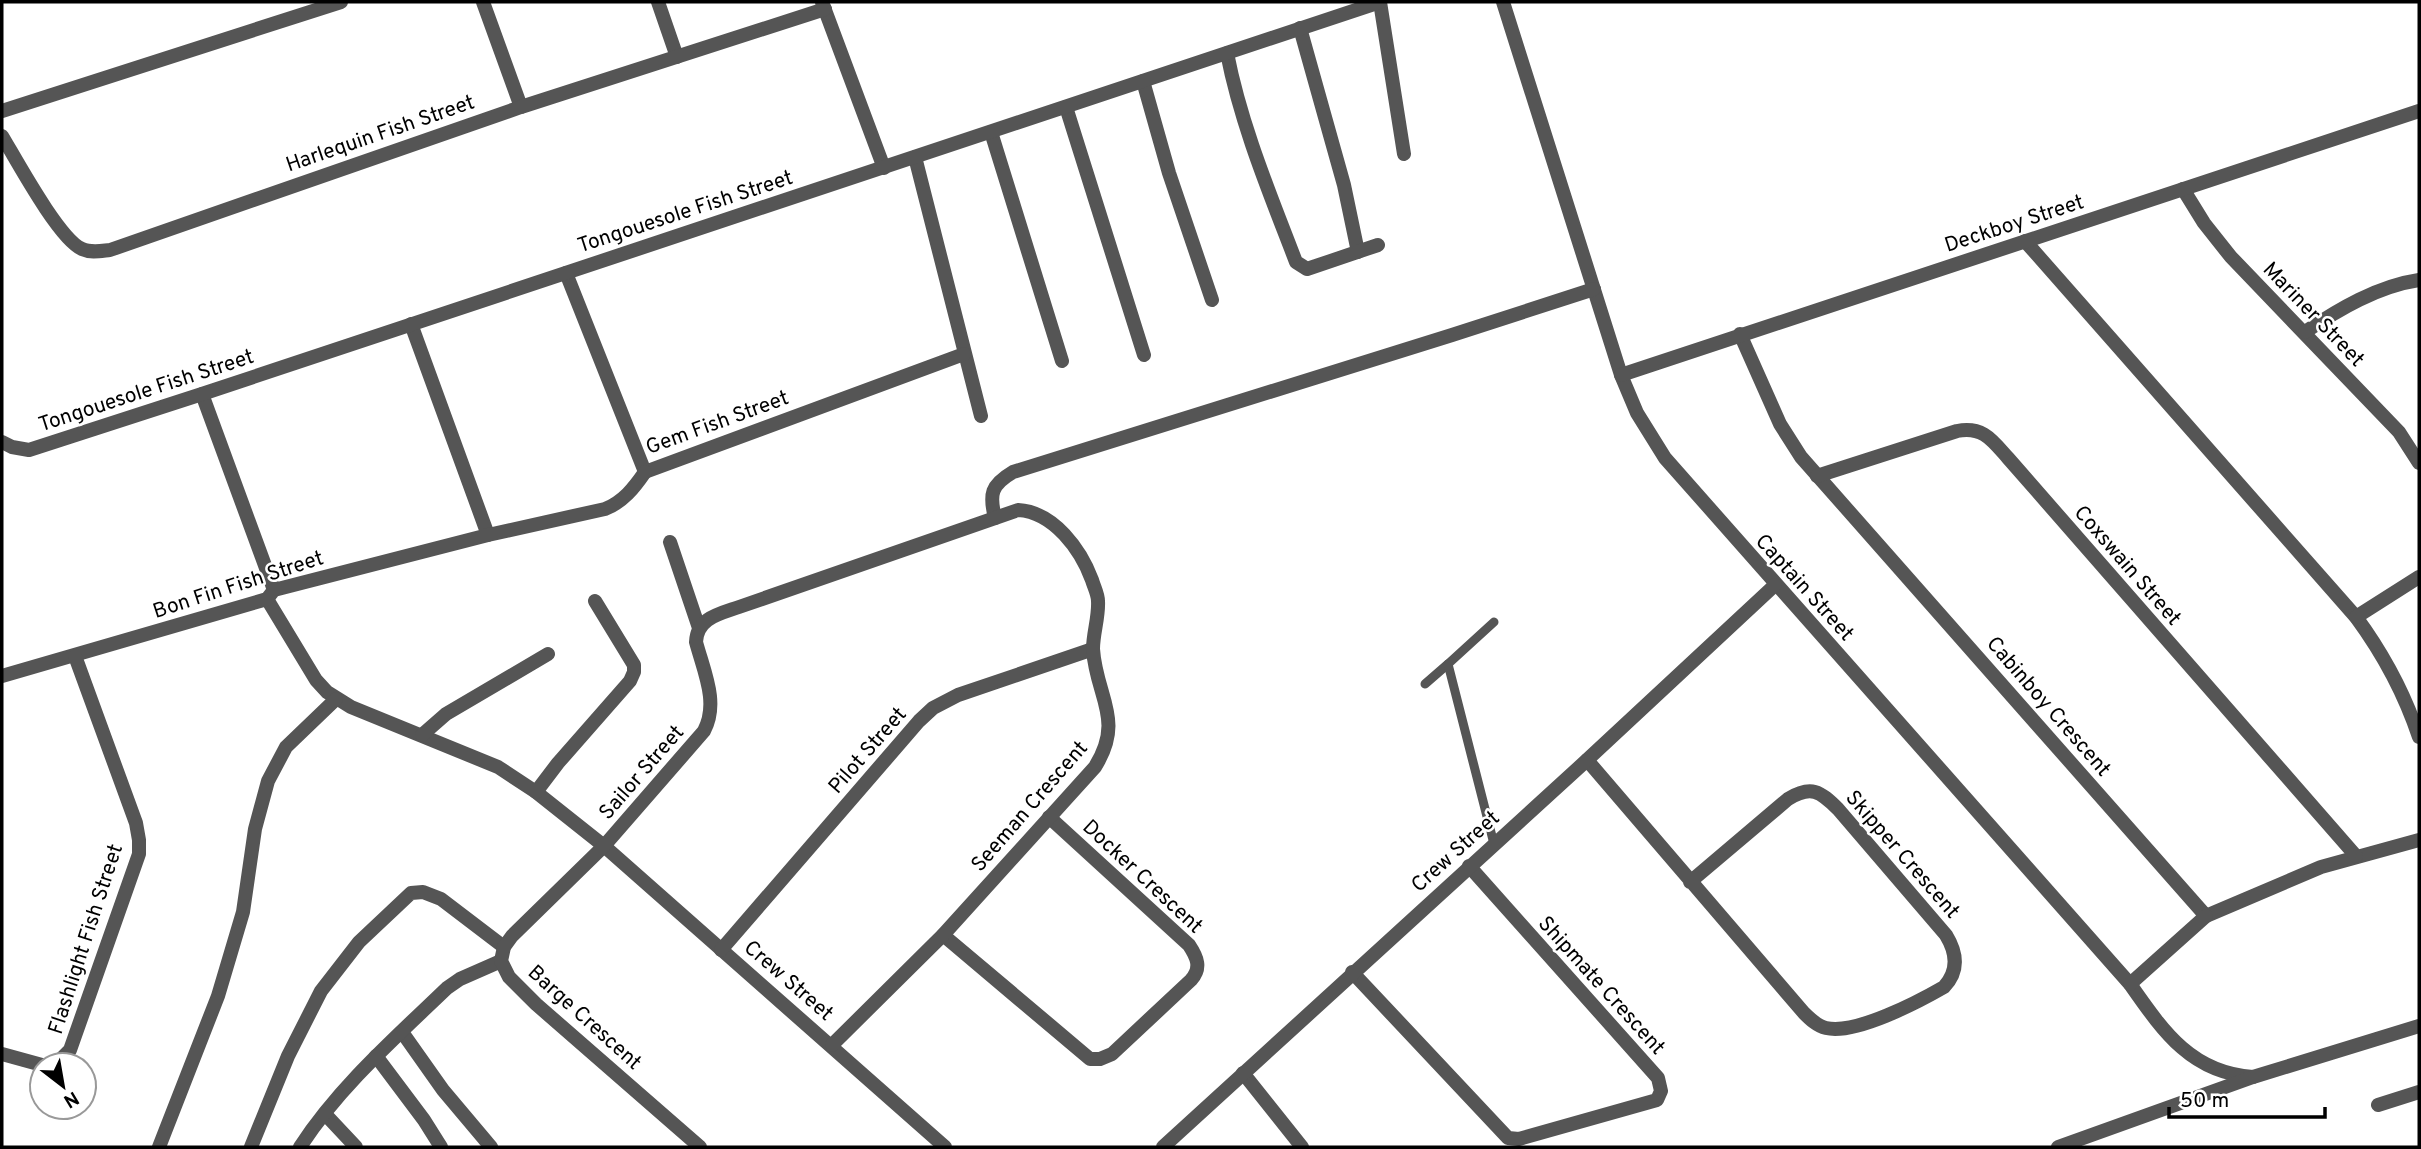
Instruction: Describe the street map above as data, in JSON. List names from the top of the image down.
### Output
{
  "streets": {
    "street": [
      "Harlequin Fish Street",
      "Tongouesole Fish Street",
      "Deckboy Street",
      "Mariner Street",
      "Gem Fish Street",
      "Coxswain Street",
      "Bon Fin Fish Street",
      "Captain Street",
      "Cabinboy Crescent",
      "Pilot Street",
      "Sailor Street",
      "Seeman Crescent",
      "Crew Street",
      "Skipper Crescent",
      "Docker Crescent",
      "Flashlight Fish Street",
      "Shipmate Crescent",
      "Barge Crescent"
    ]
  },
  "crossings": [
    ["Tongouesole Fish Street", "Gem Fish Street"],
    ["Deckboy Street", "Mariner Street"],
    ["Deckboy Street", "Captain Street"],
    ["Deckboy Street", "Cabinboy Crescent"],
    ["Gem Fish Street", "Bon Fin Fish Street"],
    ["Coxswain Street", "Cabinboy Crescent"],
    ["Bon Fin Fish Street", "Flashlight Fish Street"],
    ["Captain Street", "Crew Street"],
    ["Pilot Street", "Seeman Crescent"],
    ["Pilot Street", "Crew Street"],
    ["Sailor Street", "Seeman Crescent"],
    ["Sailor Street", "Crew Street"],
    ["Seeman Crescent", "Crew Street"],
    ["Seeman Crescent", "Docker Crescent"],
    ["Crew Street", "Skipper Crescent"],
    ["Crew Street", "Shipmate Crescent"]
  ],
  "scale_bar": "50 m",
  "north": "bottom right"
}
